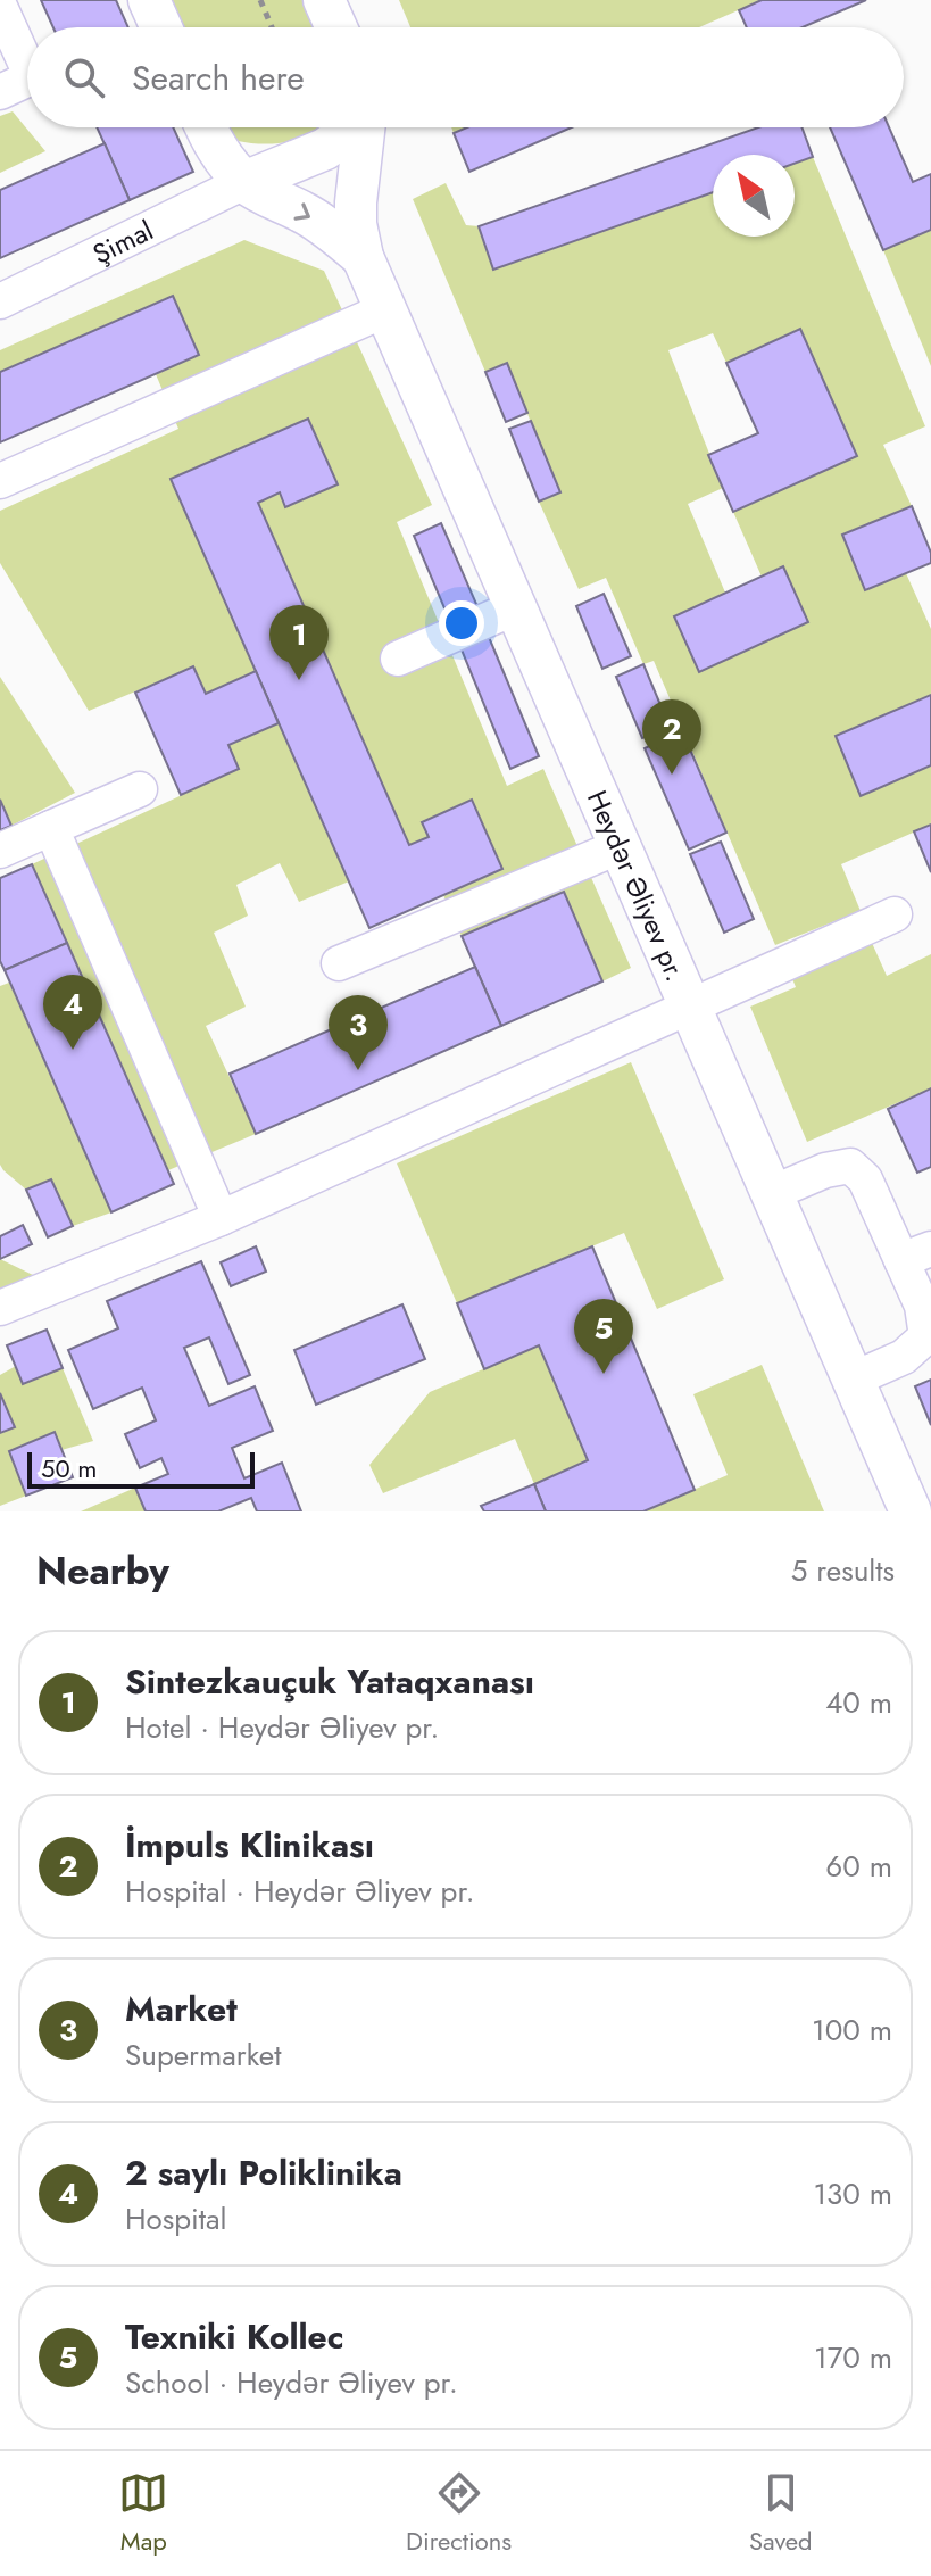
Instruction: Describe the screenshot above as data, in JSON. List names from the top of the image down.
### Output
{
  "streets": {
    "main road": ["Heydər Əliyev pr."],
    "street": ["Şimal"]
  },
  "crossings": [
    ["Şimal", "Heydər Əliyev pr."]
  ],
  "scale_bar": "50 m",
  "north": "top left",
  "page": {
    "search": "Search here",
    "pins": [
      "1",
      "2",
      "4",
      "3",
      "5"
    ],
    "scale": "50 m",
    "heading": ["Nearby", "5 results"],
    "list": [
      {
        "mark": "1",
        "name": "Sintezkauçuk Yataqxanası",
        "note": "Hotel · Heydər Əliyev pr.",
        "value": "40 m"
      },
      {
        "mark": "2",
        "name": "İmpuls Klinikası",
        "note": "Hospital · Heydər Əliyev pr.",
        "value": "60 m"
      },
      {
        "mark": "3",
        "name": "Market",
        "note": "Supermarket",
        "value": "100 m"
      },
      {
        "mark": "4",
        "name": "2 saylı Poliklinika",
        "note": "Hospital",
        "value": "130 m"
      },
      {
        "mark": "5",
        "name": "Texniki Kollec",
        "note": "School · Heydər Əliyev pr.",
        "value": "170 m"
      }
    ],
    "nav": ["Map", "Directions", "Saved"]
  }
}
